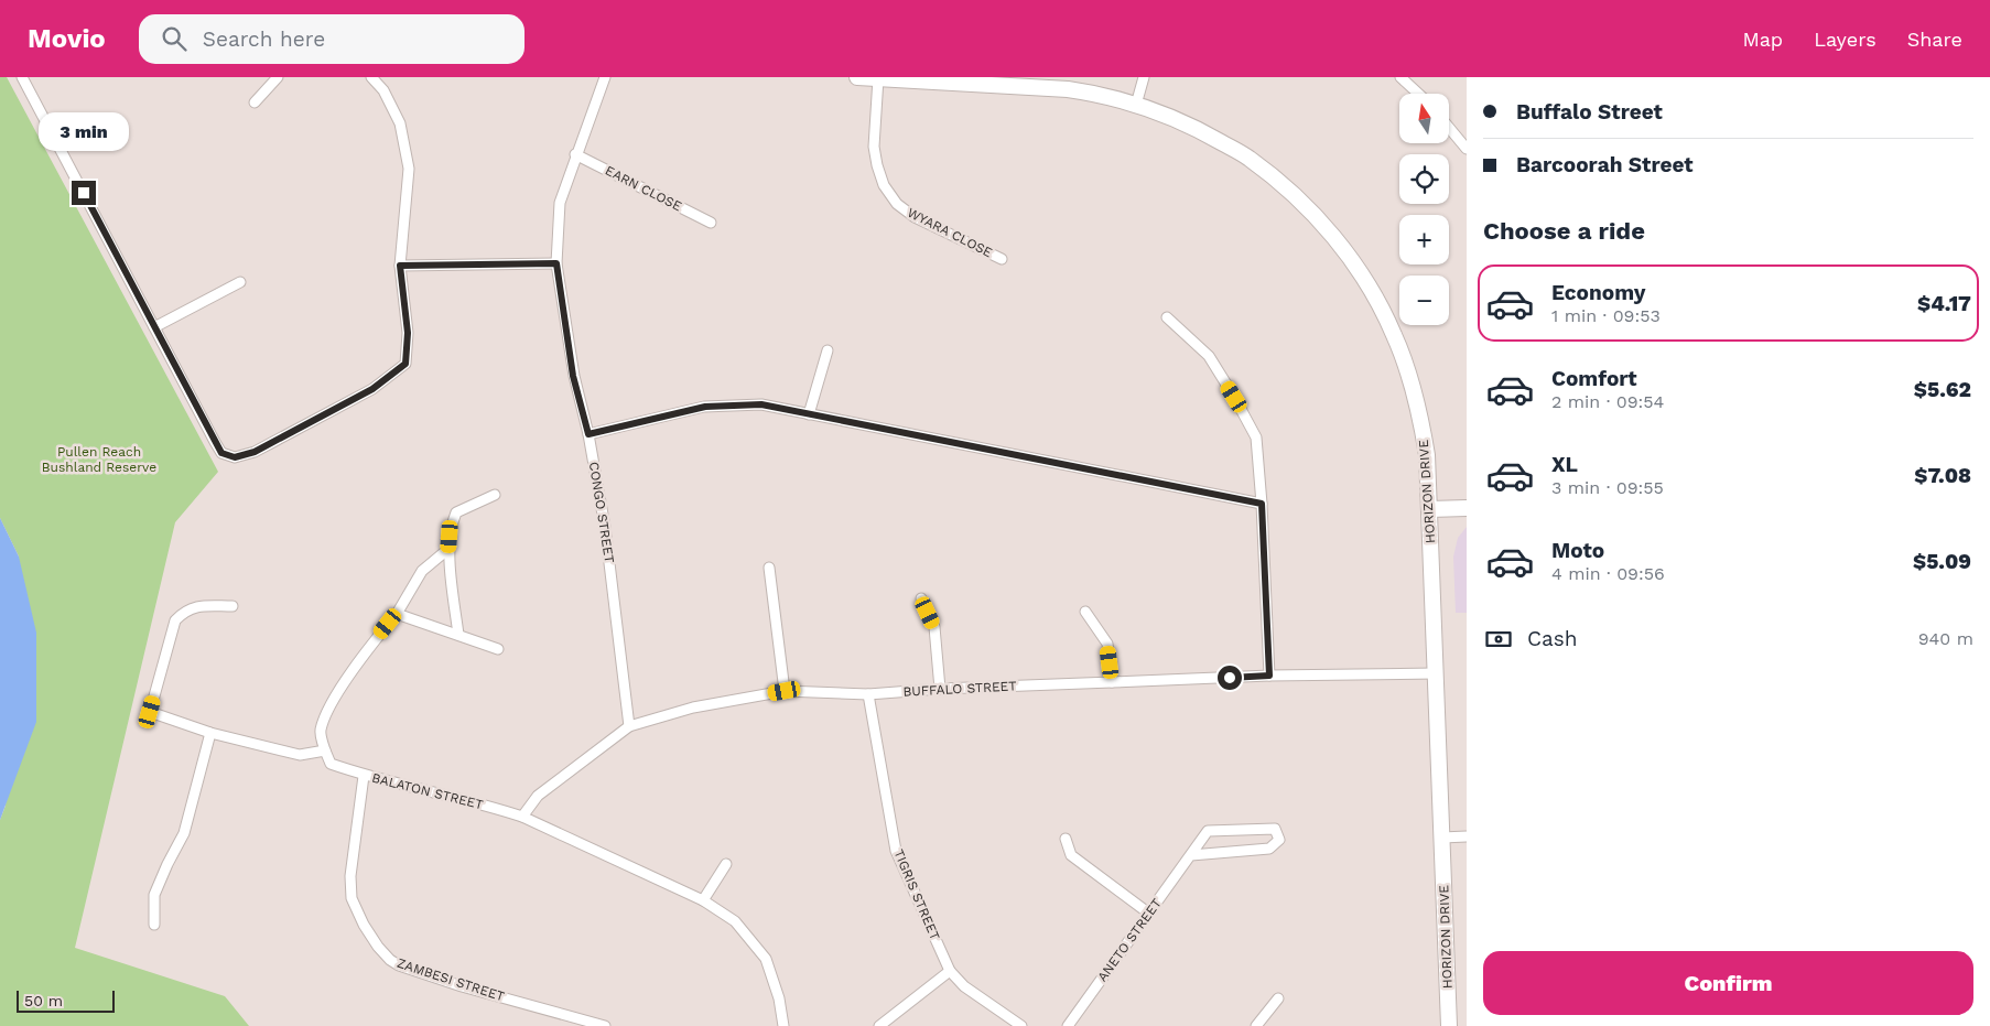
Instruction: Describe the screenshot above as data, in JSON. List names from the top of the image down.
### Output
{
  "streets": {
    "street": [
      "EARN CLOSE",
      "WYARA CLOSE",
      "HORIZON DRIVE",
      "CONGO STREET",
      "BUFFALO STREET",
      "BALATON STREET",
      "TIGRIS STREET",
      "ANETO STREET",
      "ZAMBESI STREET"
    ]
  },
  "crossings": [
    ["EARN CLOSE", "CONGO STREET"],
    ["WYARA CLOSE", "HORIZON DRIVE"],
    ["HORIZON DRIVE", "BUFFALO STREET"],
    ["CONGO STREET", "BUFFALO STREET"],
    ["BUFFALO STREET", "BALATON STREET"],
    ["BUFFALO STREET", "TIGRIS STREET"],
    ["BALATON STREET", "ZAMBESI STREET"]
  ],
  "parks": ["Pullen Reach Bushland Reserve"],
  "scale_bar": "50 m",
  "north": "top",
  "page": {
    "header": "Movio",
    "search": "Search here",
    "nav": ["Map", "Layers", "Share"],
    "banner": ["Buffalo Street", "Barcoorah Street"],
    "map_buttons": ["+", "−"],
    "bubble": "3 min",
    "heading": "Choose a ride",
    "list": [
      {
        "name": "Economy",
        "note": "1 min · 09:53",
        "value": "$4.17"
      },
      {
        "name": "Comfort",
        "note": "2 min · 09:54",
        "value": "$5.62"
      },
      {
        "name": "XL",
        "note": "3 min · 09:55",
        "value": "$7.08"
      },
      {
        "name": "Moto",
        "note": "4 min · 09:56",
        "value": "$5.09"
      }
    ],
    "pay": ["Cash", "940 m"],
    "buttons": "Confirm",
    "scale": "50 m"
  }
}
